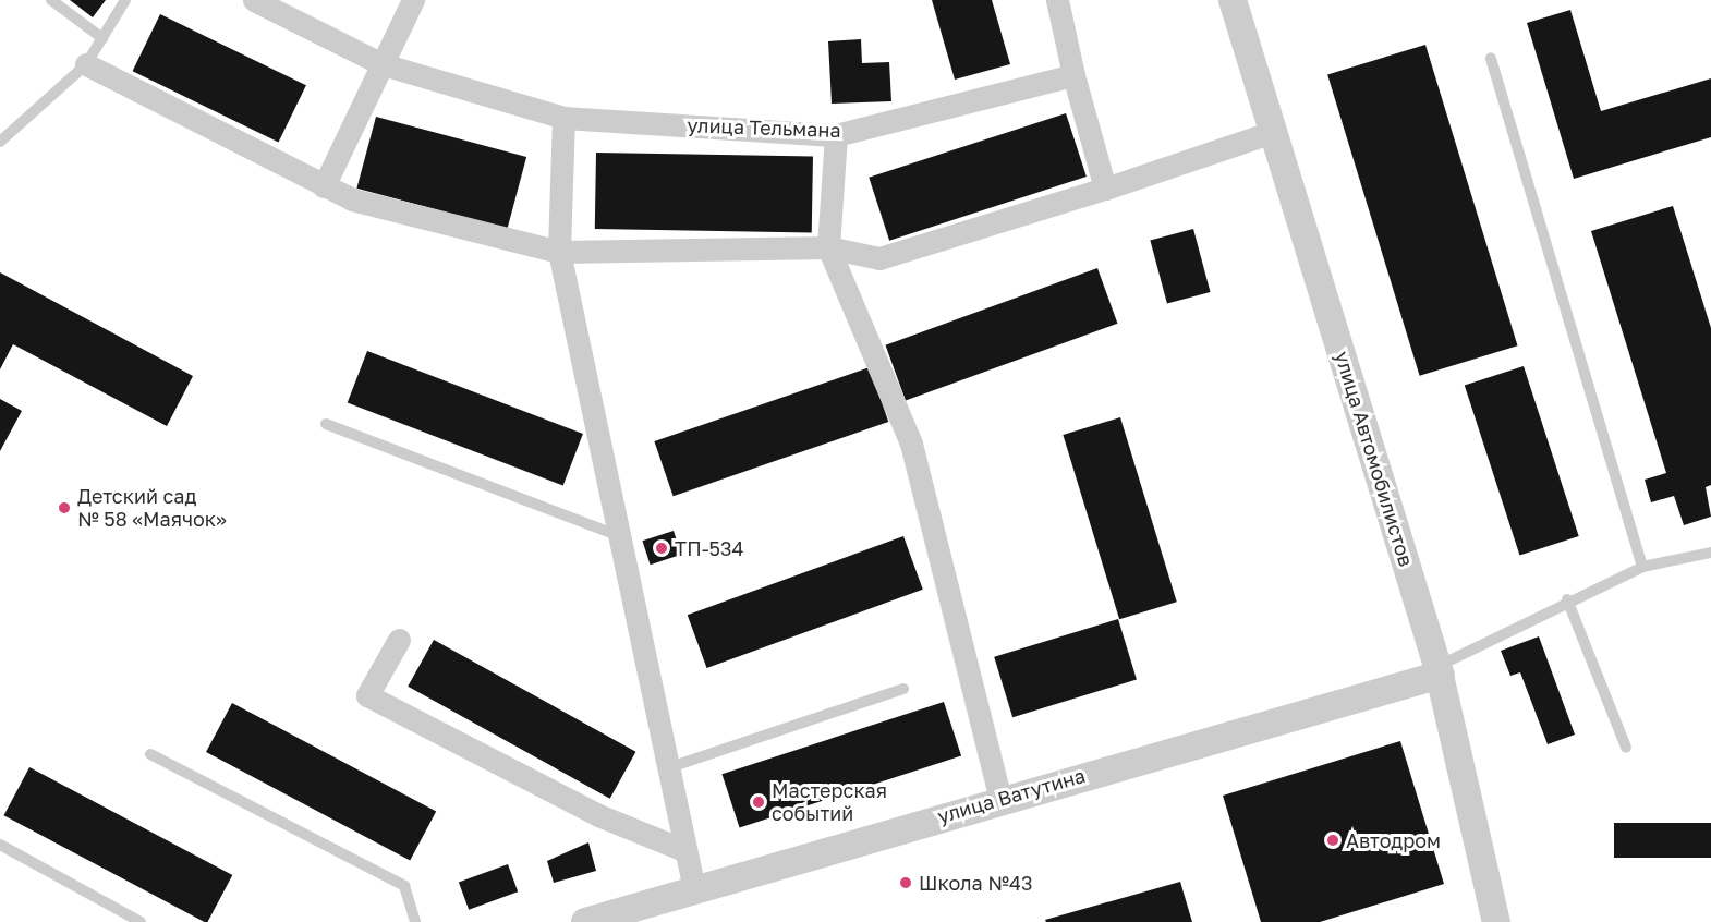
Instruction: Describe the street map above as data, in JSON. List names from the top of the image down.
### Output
{
  "streets": {
    "street": ["улица Тельмана", "улица Автомобилистов", "улица Ватутина"]
  },
  "crossings": [
    ["улица Автомобилистов", "улица Ватутина"]
  ],
  "places": [
    "Детский сад № 58 «Маячок»",
    "ТП-534",
    "Мастерская событий",
    "Автодром",
    "Школа №43"
  ]
}
